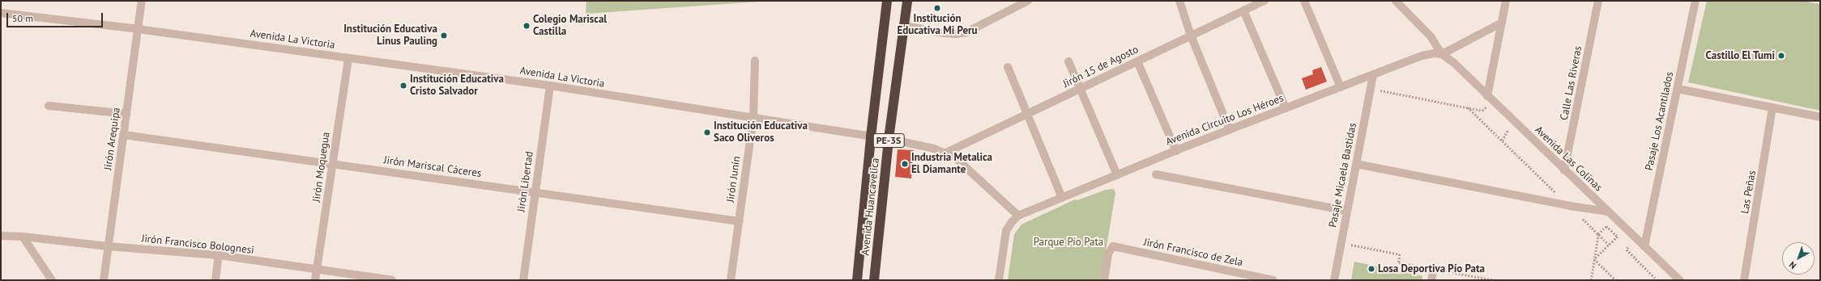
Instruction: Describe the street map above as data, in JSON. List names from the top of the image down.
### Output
{
  "streets": {
    "highway": ["PE-3S", "Avenida Huancavelica"],
    "street": [
      "Avenida La Victoria",
      "Jirón 15 de Agosto",
      "Calle Las Riveras",
      "Avenida Circuito Los Héroes",
      "Pasaje Los Acantilados",
      "Jirón Arequipa",
      "Avenida Las Colinas",
      "Jirón Moquegua",
      "Jirón Mariscal Cáceres",
      "Pasaje Micaela Bastidas",
      "Jirón Junín",
      "Jirón Libertad",
      "Las Peñas",
      "Jirón Francisco Bolognesi",
      "Jirón Francisco de Zela"
    ]
  },
  "crossings": [
    ["Avenida La Victoria", "Jirón 15 de Agosto"],
    ["Avenida La Victoria", "Avenida Circuito Los Héroes"],
    ["Avenida La Victoria", "Jirón Arequipa"],
    ["Avenida La Victoria", "Jirón Moquegua"],
    ["Avenida La Victoria", "Jirón Junín"],
    ["Avenida La Victoria", "Jirón Libertad"],
    ["Avenida La Victoria", "Avenida Huancavelica"],
    ["Calle Las Riveras", "Avenida Las Colinas"],
    ["Avenida Circuito Los Héroes", "Avenida Las Colinas"],
    ["Avenida Circuito Los Héroes", "Pasaje Micaela Bastidas"],
    ["Pasaje Los Acantilados", "Avenida Las Colinas"],
    ["Jirón Arequipa", "Jirón Mariscal Cáceres"],
    ["Jirón Arequipa", "Jirón Francisco Bolognesi"],
    ["Jirón Moquegua", "Jirón Mariscal Cáceres"],
    ["Jirón Moquegua", "Jirón Francisco Bolognesi"],
    ["Jirón Mariscal Cáceres", "Jirón Junín"],
    ["Jirón Mariscal Cáceres", "Jirón Libertad"]
  ],
  "parks": ["Parque Pío Pata"],
  "places": [
    "Institución Educativa Mi Peru",
    "Colegio Mariscal Castilla",
    "Institución Educativa Linus Pauling",
    "Castillo El Tumi",
    "Institución Educativa Cristo Salvador",
    "Institución Educativa Saco Oliveros",
    "Industria Metalica El Diamante",
    "Losa Deportiva Pío Pata"
  ],
  "scale_bar": "50 m",
  "north": "bottom left"
}
